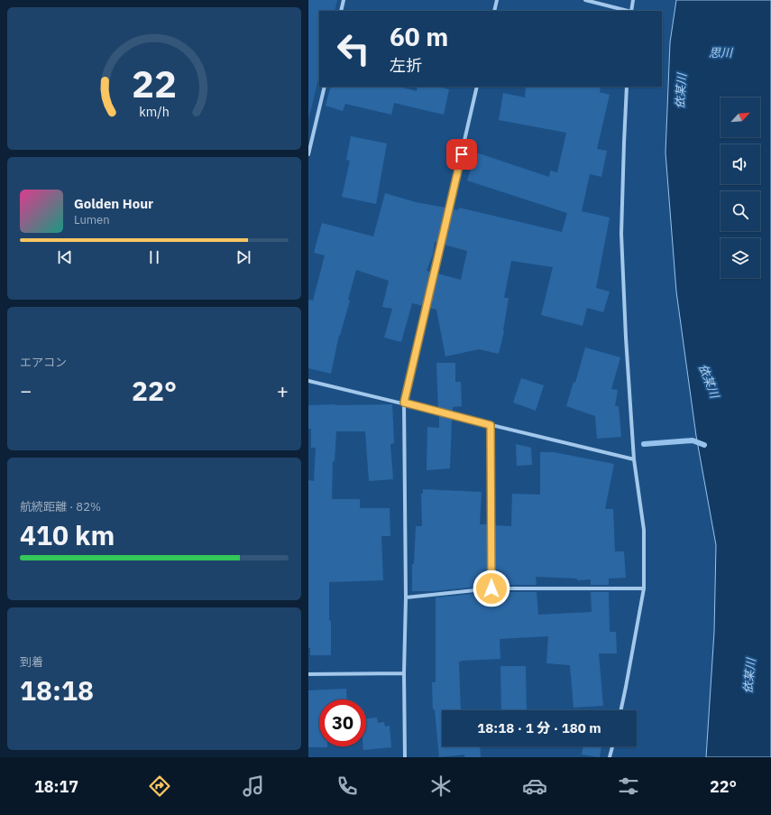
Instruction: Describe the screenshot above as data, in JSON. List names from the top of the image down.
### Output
{
  "water": ["思川", "依某川"],
  "north": "top right",
  "page": {
    "turn": ["60 m", "左折"],
    "song": ["Golden Hour", "Lumen"],
    "tile": [
      "エアコン",
      ["航続距離 · 82%", "410 km"],
      ["到着", "18:18"]
    ],
    "heat": ["−", "22°", "+"],
    "limit": "30",
    "trip": "18:18 · 1 分 · 180 m",
    "tabs": ["18:17", "22°"],
    "gauge": ["22", "km/h"]
  }
}
